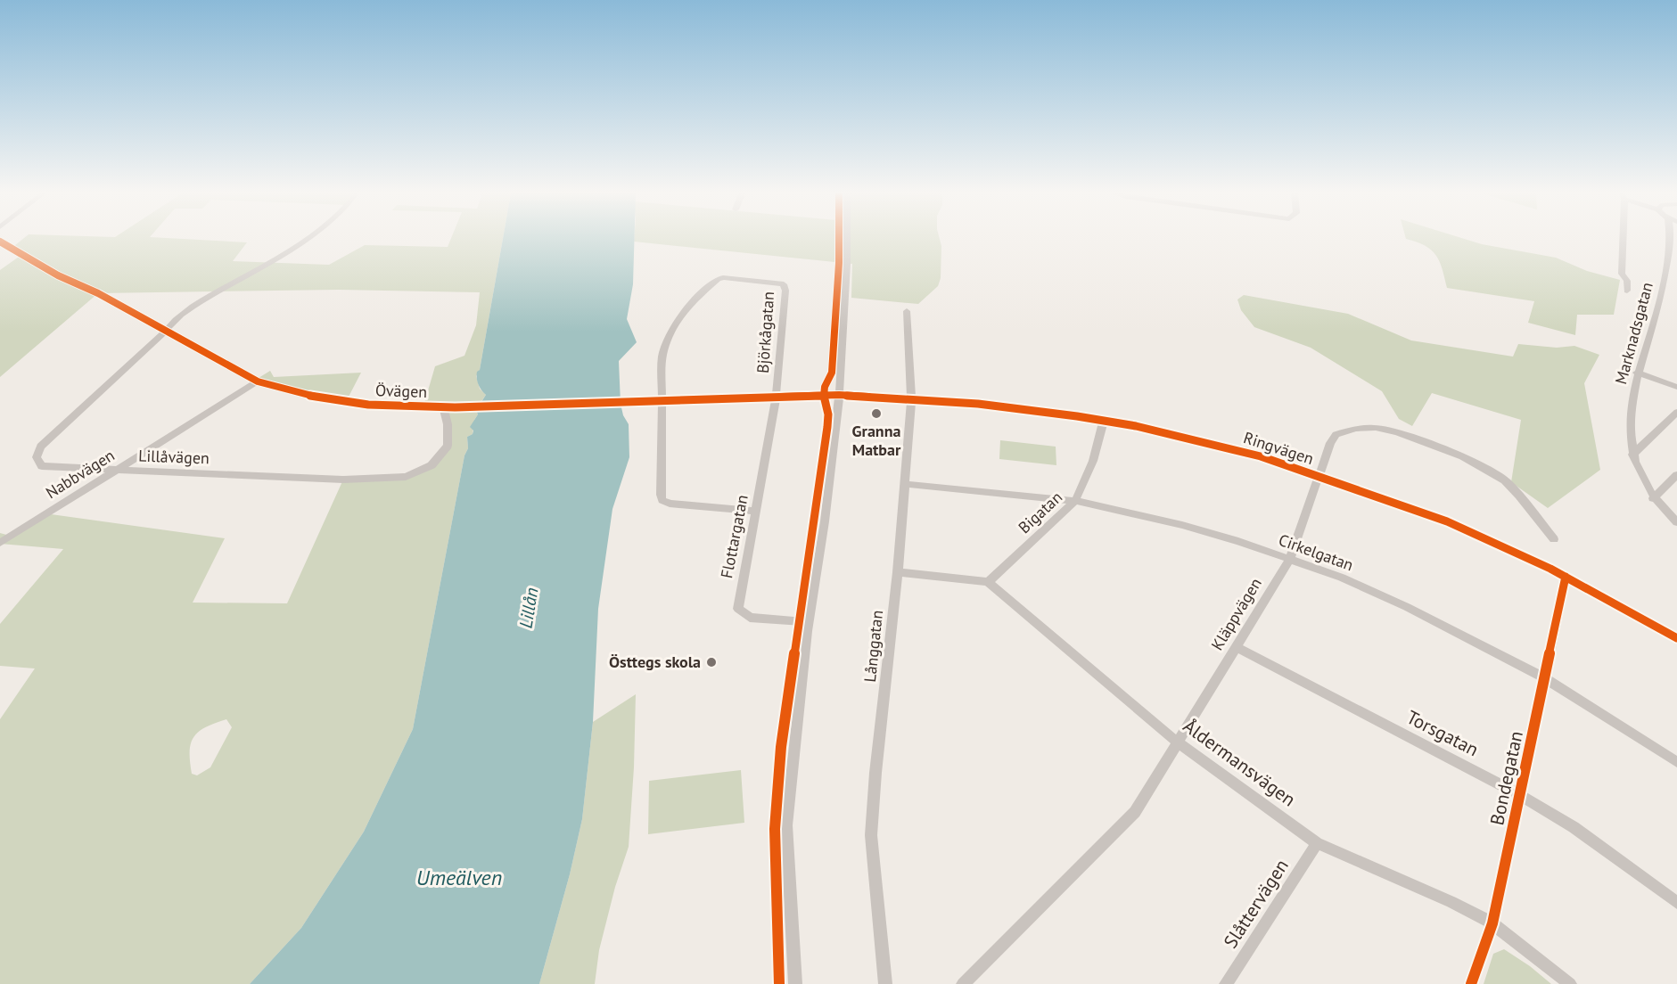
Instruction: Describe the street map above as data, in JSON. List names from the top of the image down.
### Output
{
  "streets": {
    "street": [
      "Björkågatan",
      "Marknadsgatan",
      "Övägen",
      "Ringvägen",
      "Lillåvägen",
      "Nabbvägen",
      "Bigatan",
      "Flottargatan",
      "Cirkelgatan",
      "Kläppvägen",
      "Långgatan",
      "Torsgatan",
      "Åldermansvägen",
      "Bondegatan",
      "Slåttervägen"
    ]
  },
  "crossings": [
    ["Björkågatan", "Övägen"],
    ["Björkågatan", "Flottargatan"],
    ["Övägen", "Ringvägen"],
    ["Övägen", "Lillåvägen"],
    ["Övägen", "Nabbvägen"],
    ["Övägen", "Flottargatan"],
    ["Ringvägen", "Bigatan"],
    ["Ringvägen", "Kläppvägen"],
    ["Ringvägen", "Långgatan"],
    ["Ringvägen", "Bondegatan"],
    ["Lillåvägen", "Nabbvägen"],
    ["Bigatan", "Cirkelgatan"],
    ["Bigatan", "Åldermansvägen"],
    ["Cirkelgatan", "Kläppvägen"],
    ["Cirkelgatan", "Långgatan"],
    ["Cirkelgatan", "Bondegatan"],
    ["Kläppvägen", "Torsgatan"],
    ["Kläppvägen", "Åldermansvägen"],
    ["Torsgatan", "Bondegatan"],
    ["Åldermansvägen", "Bondegatan"],
    ["Åldermansvägen", "Slåttervägen"]
  ],
  "water": ["Lillån", "Umeälven"],
  "places": ["Granna Matbar", "Östtegs skola"]
}
